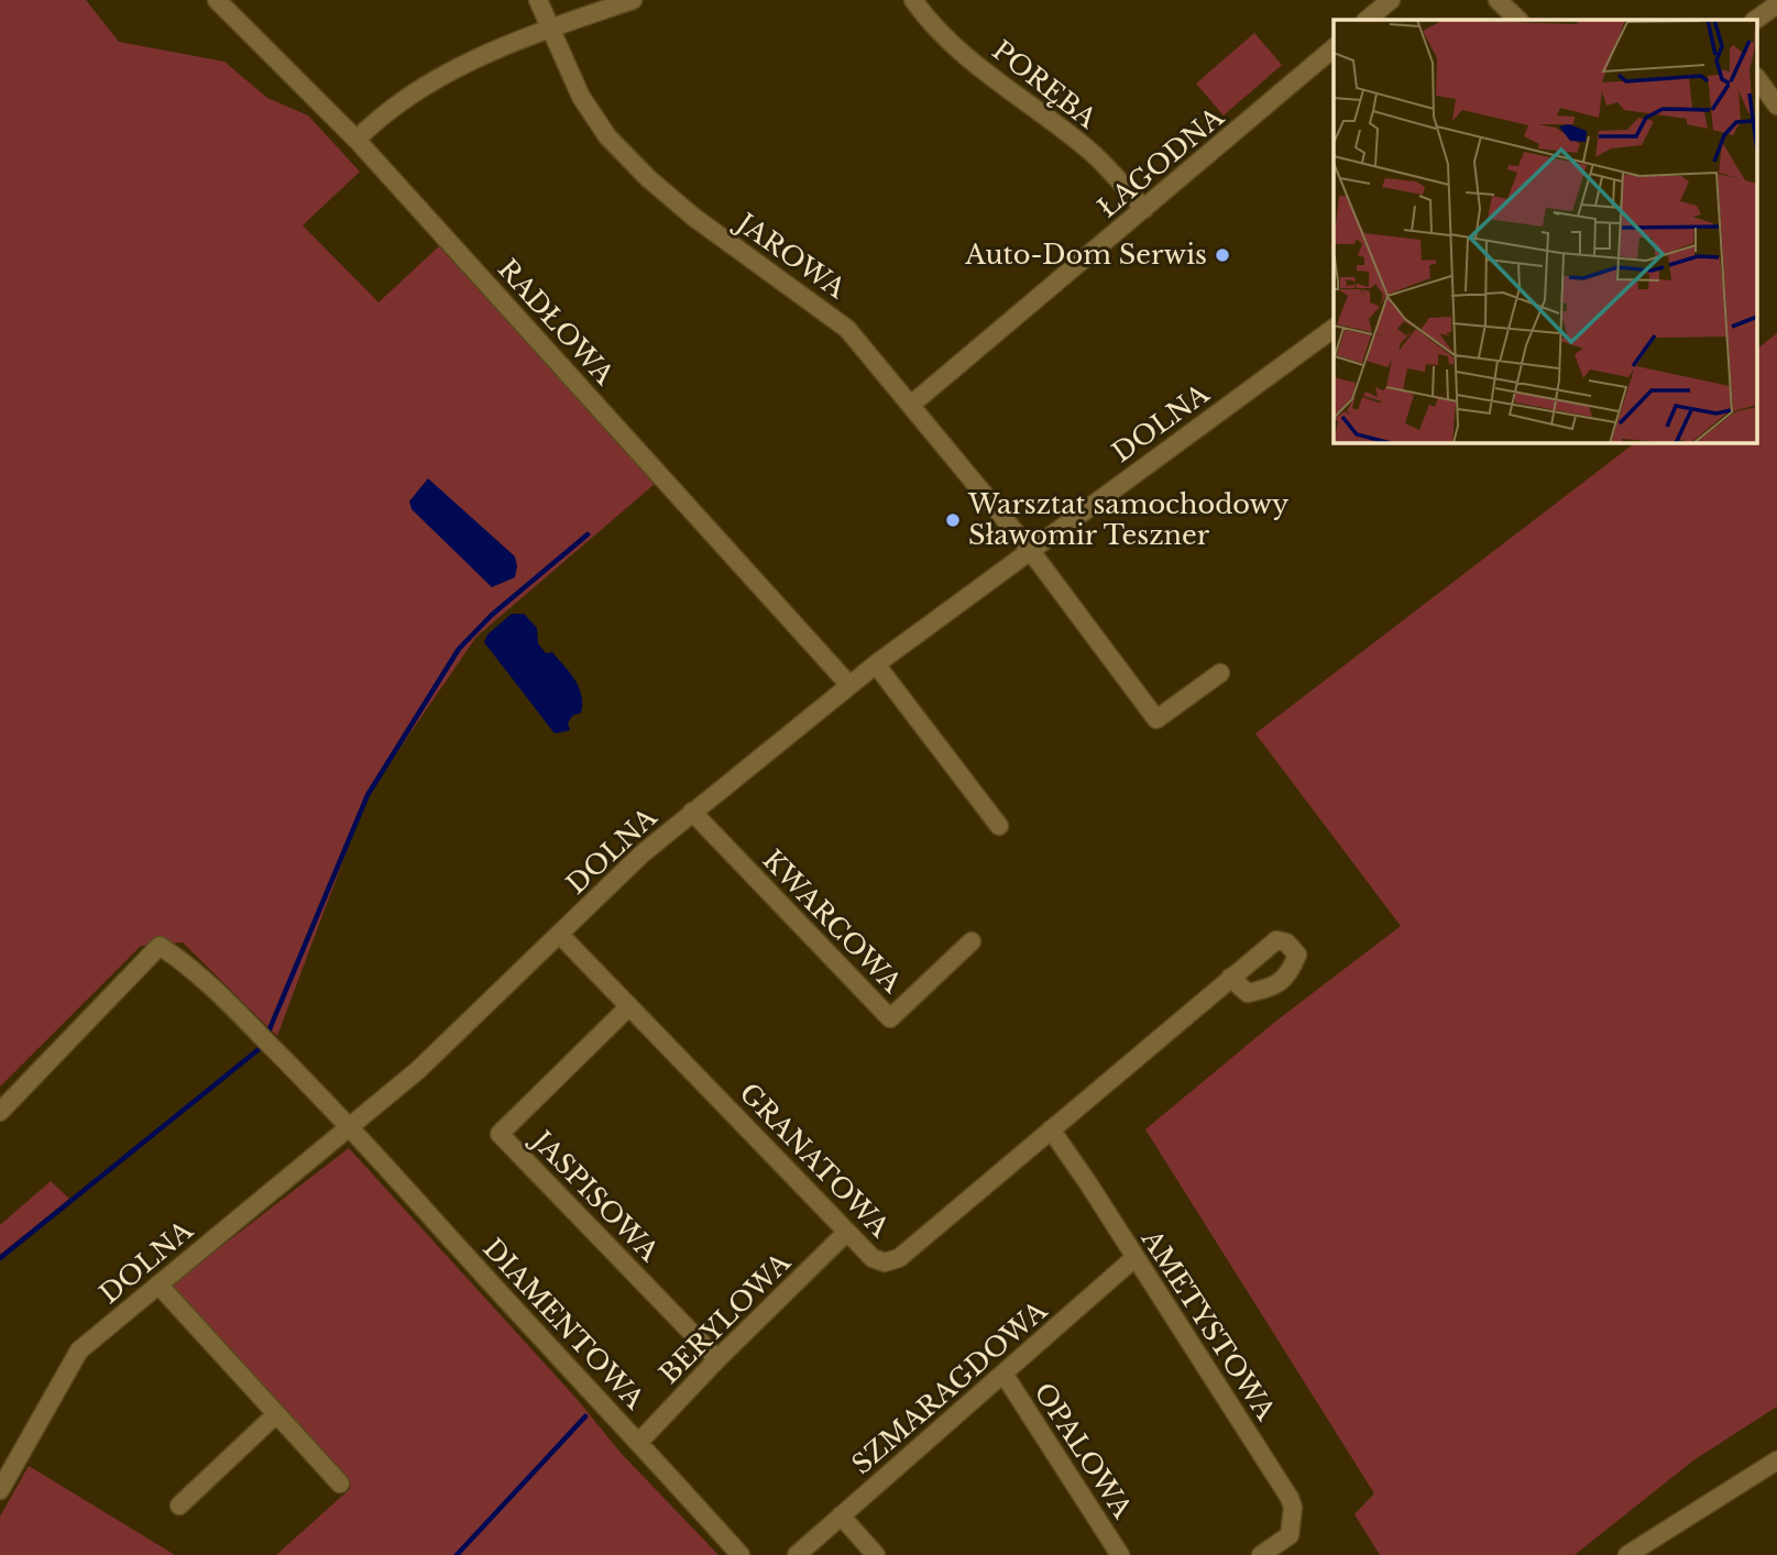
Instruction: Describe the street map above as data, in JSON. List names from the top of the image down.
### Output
{
  "streets": {
    "street": [
      "PORĘBA",
      "ŁAGODNA",
      "JAROWA",
      "RADŁOWA",
      "DOLNA",
      "KWARCOWA",
      "GRANATOWA",
      "JASPISOWA",
      "BERYLOWA",
      "DIAMENTOWA",
      "AMETYSTOWA",
      "SZMARAGDOWA",
      "OPALOWA"
    ]
  },
  "crossings": [
    ["PORĘBA", "ŁAGODNA"],
    ["ŁAGODNA", "JAROWA"],
    ["JAROWA", "DOLNA"],
    ["RADŁOWA", "DOLNA"],
    ["DOLNA", "KWARCOWA"],
    ["DOLNA", "GRANATOWA"],
    ["DOLNA", "DIAMENTOWA"],
    ["GRANATOWA", "JASPISOWA"],
    ["GRANATOWA", "BERYLOWA"],
    ["GRANATOWA", "AMETYSTOWA"],
    ["JASPISOWA", "BERYLOWA"],
    ["BERYLOWA", "DIAMENTOWA"],
    ["AMETYSTOWA", "SZMARAGDOWA"],
    ["SZMARAGDOWA", "OPALOWA"]
  ],
  "places": ["Auto-Dom Serwis", "Warsztat samochodowy Sławomir Teszner"]
}
